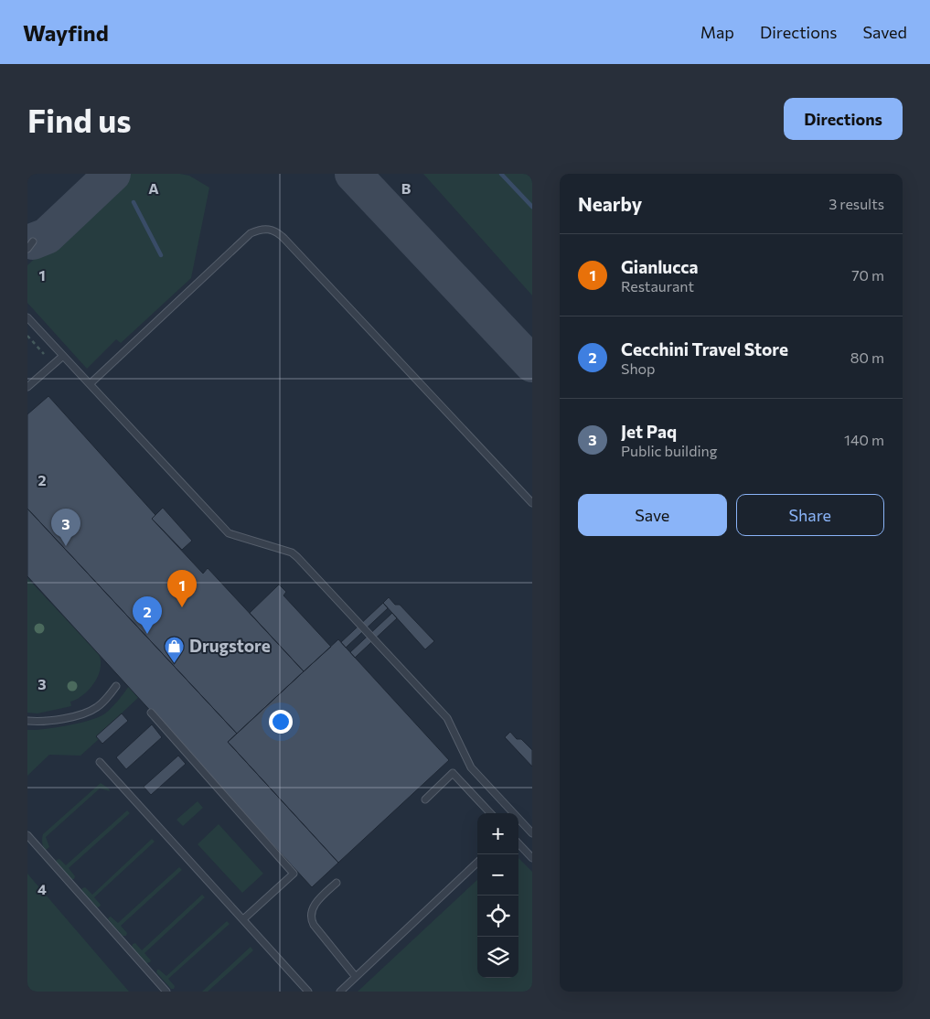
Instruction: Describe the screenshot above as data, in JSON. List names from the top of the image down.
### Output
{
  "places": {
    "shop": ["Drugstore"]
  },
  "page": {
    "header": "Wayfind",
    "nav": ["Map", "Directions", "Saved"],
    "buttons": [
      "Directions",
      ["Save", "Share"]
    ],
    "title": "Find us",
    "heading": ["Nearby", "3 results"],
    "list": [
      {
        "mark": "1",
        "name": "Gianlucca",
        "note": "Restaurant",
        "value": "70 m"
      },
      {
        "mark": "2",
        "name": "Cecchini Travel Store",
        "note": "Shop",
        "value": "80 m"
      },
      {
        "mark": "3",
        "name": "Jet Paq",
        "note": "Public building",
        "value": "140 m"
      }
    ],
    "pins": ["3", "1", "2"],
    "map_buttons": ["+", "−"]
  },
  "grid": {
    "columns": ["A", "B"],
    "rows": [
      "1",
      "2",
      "3",
      "4"
    ]
  }
}
